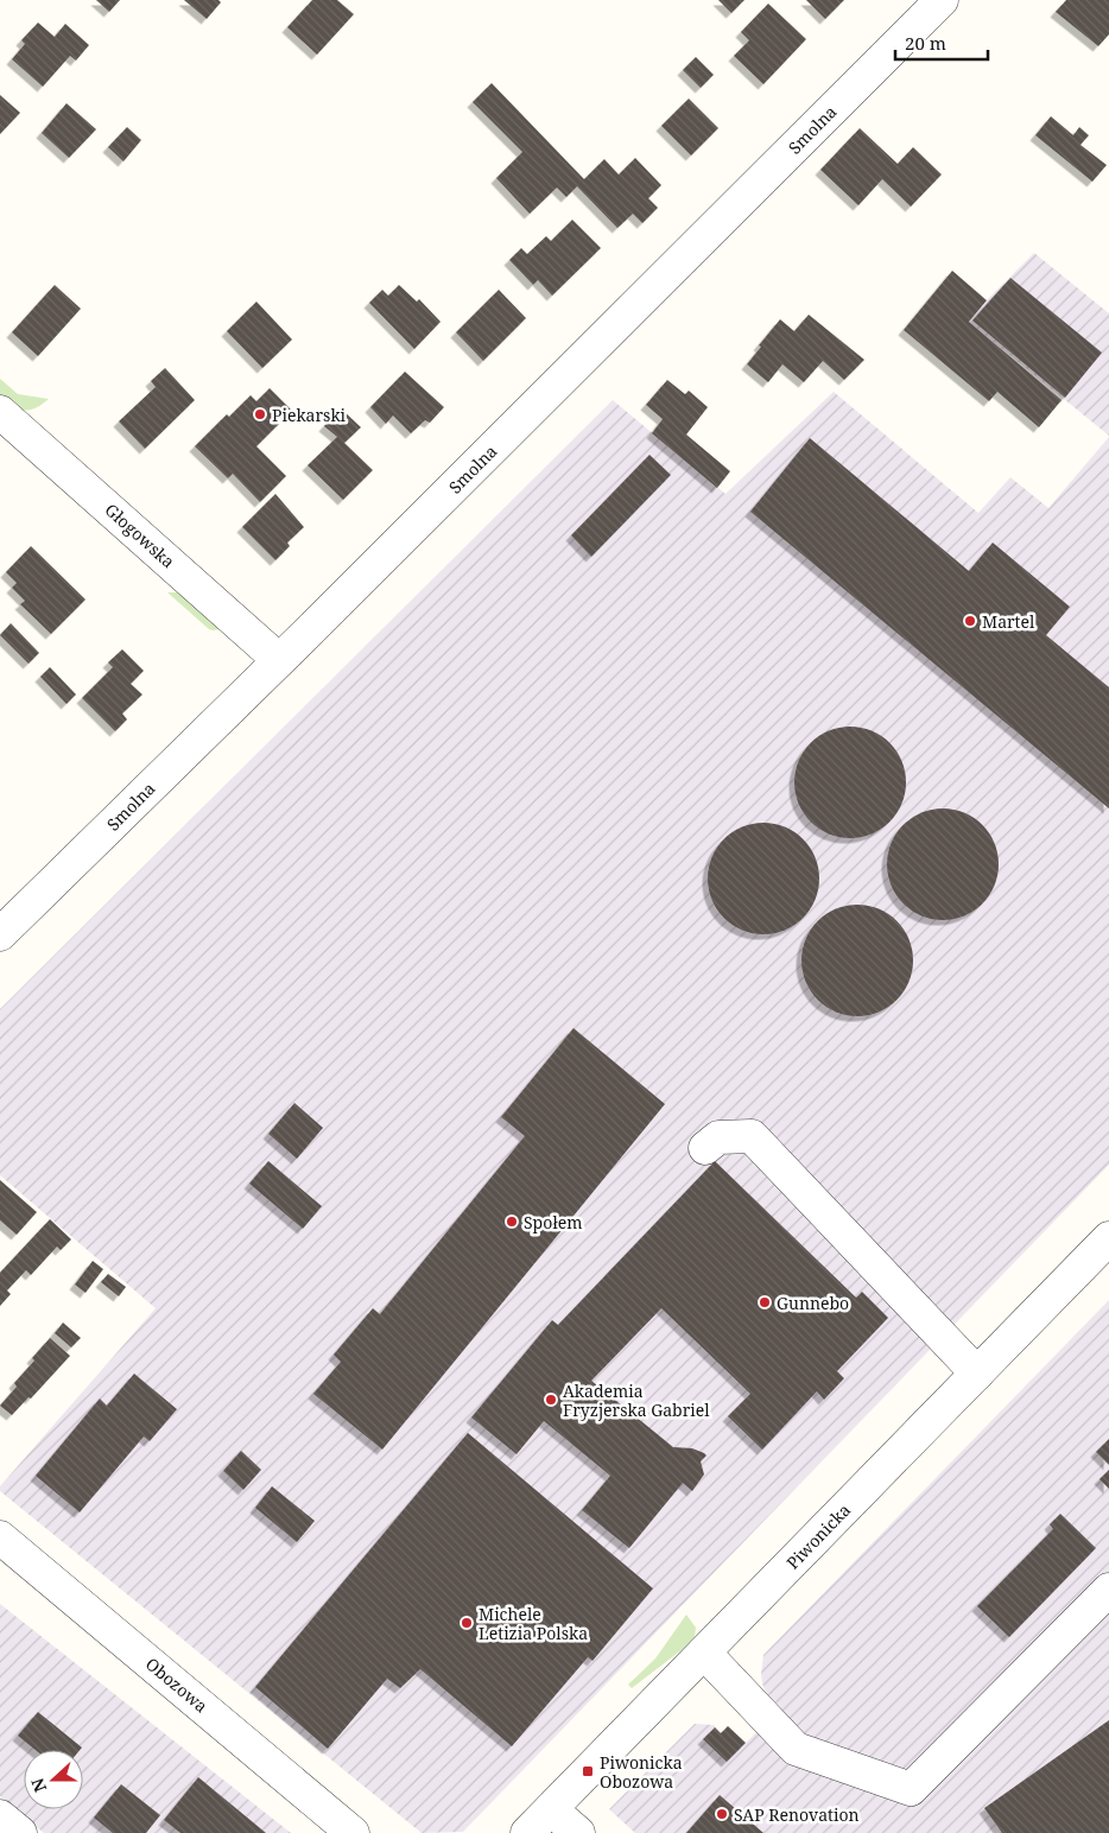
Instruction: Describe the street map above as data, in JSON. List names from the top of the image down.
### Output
{
  "streets": {
    "street": [
      "Smolna",
      "Głogowska",
      "Piwonicka",
      "Obozowa"
    ]
  },
  "crossings": [
    ["Smolna", "Głogowska"]
  ],
  "places": {
    "other": [
      "Piekarski",
      "Martel",
      "Społem",
      "Gunnebo",
      "Akademia Fryzjerska Gabriel",
      "Michele Letizia Polska",
      "SAP Renovation"
    ],
    "transit": ["Piwonicka Obozowa"]
  },
  "scale_bar": "20 m",
  "north": "left"
}
